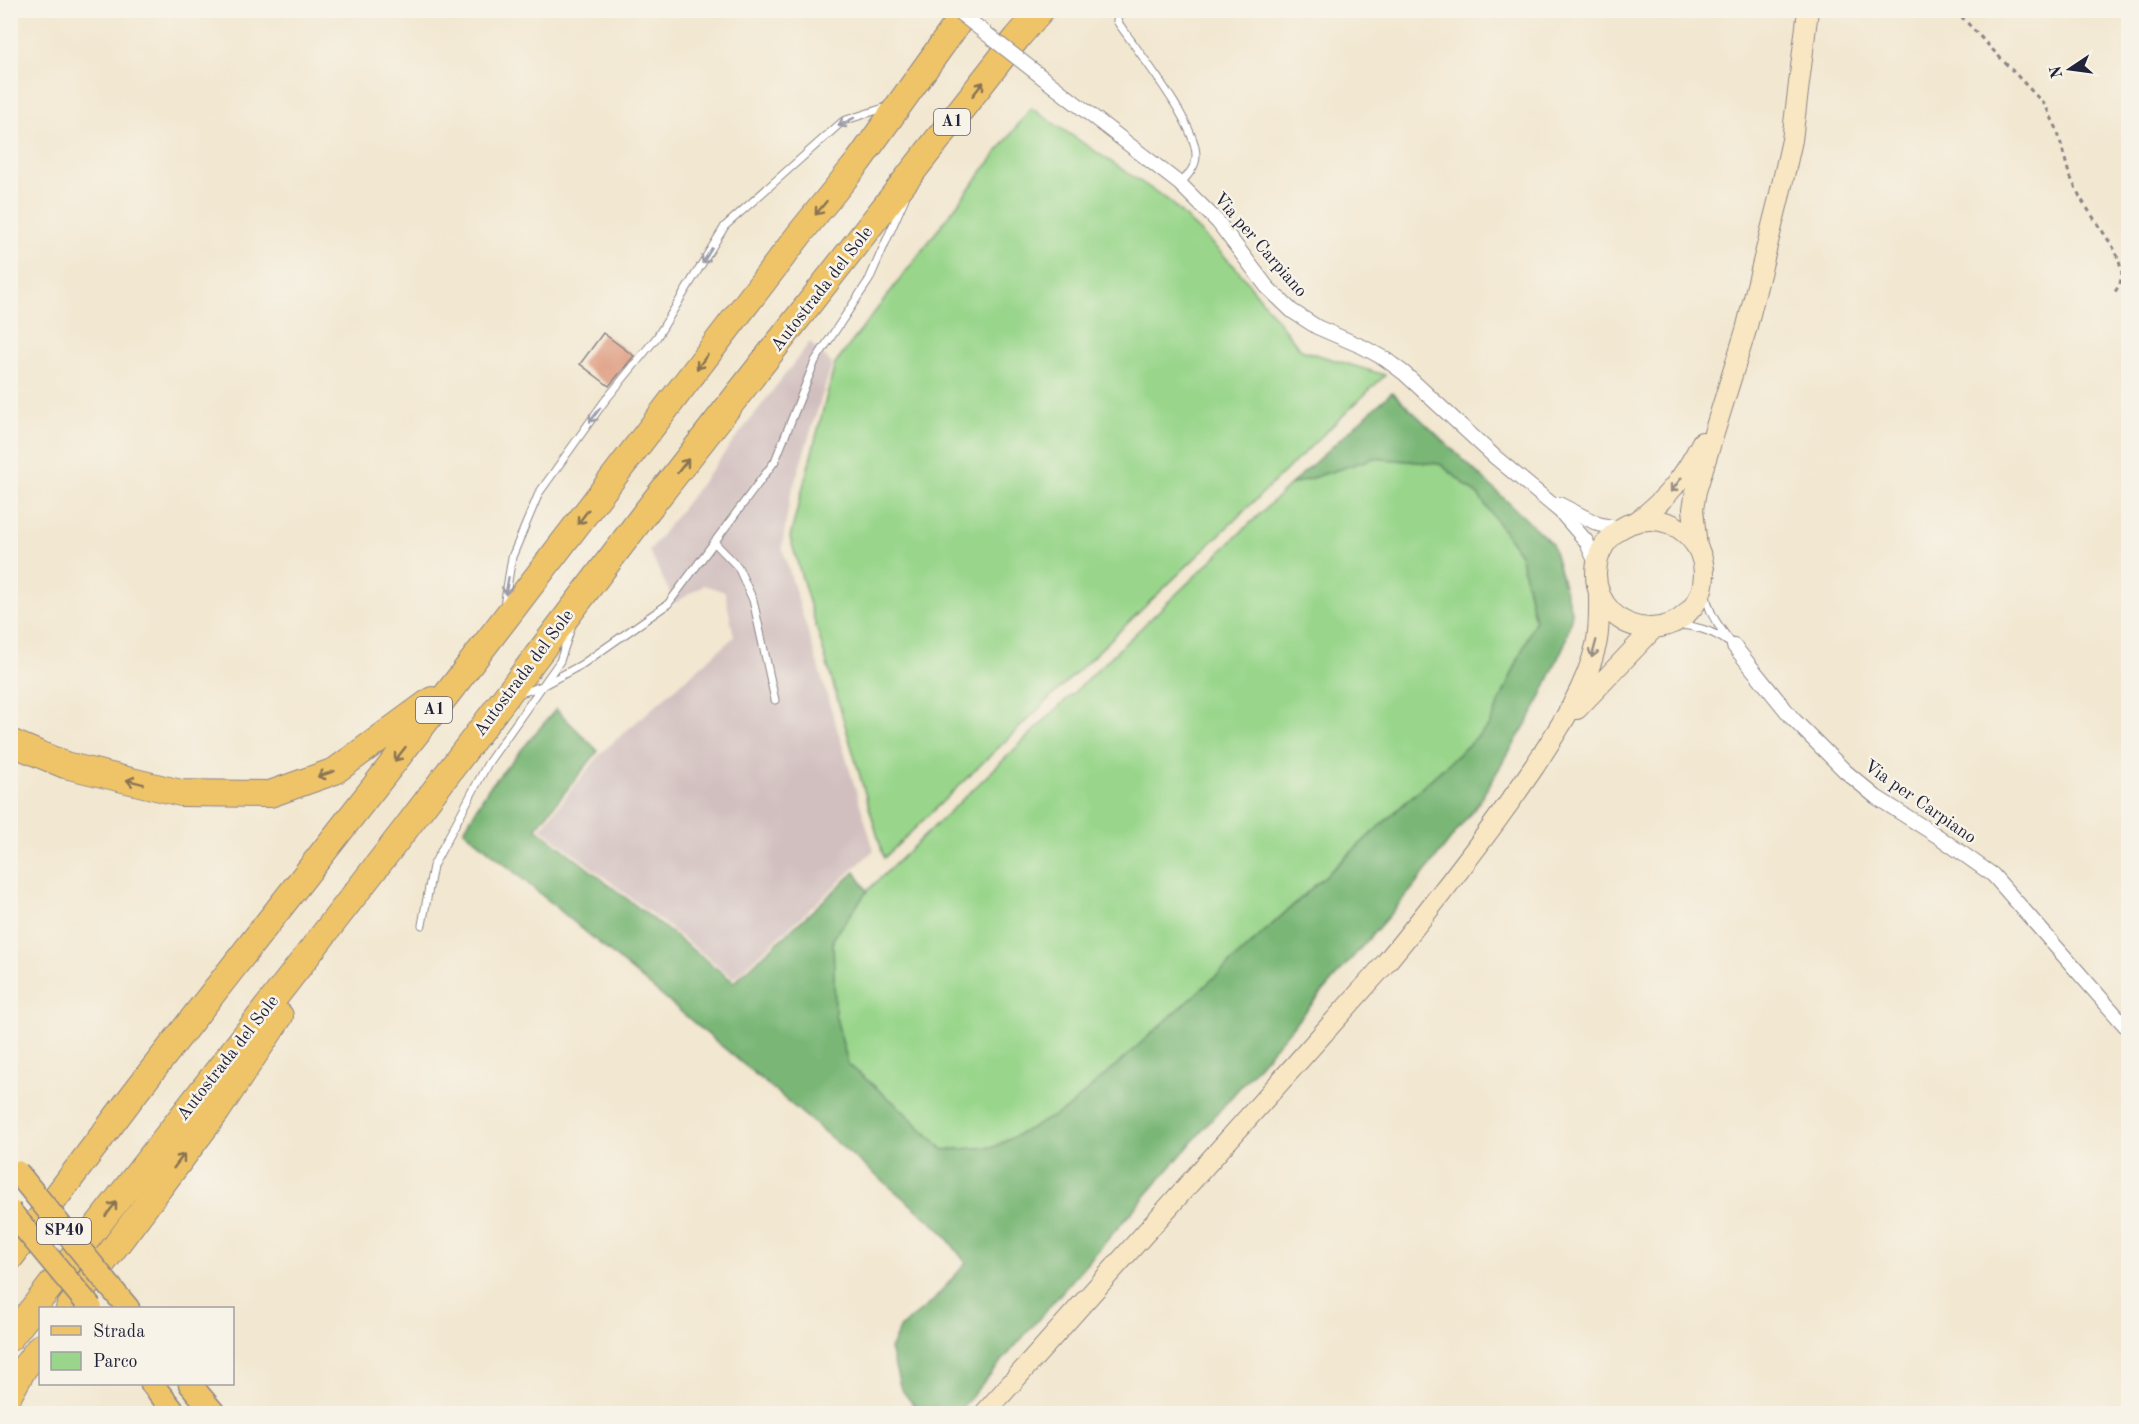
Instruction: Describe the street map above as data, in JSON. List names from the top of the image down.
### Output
{
  "streets": {
    "highway": ["A1", "Autostrada del Sole"],
    "main road": ["SP40"],
    "street": ["Via per Carpiano"]
  },
  "legend": ["Strada", "Parco"],
  "north": "left"
}
